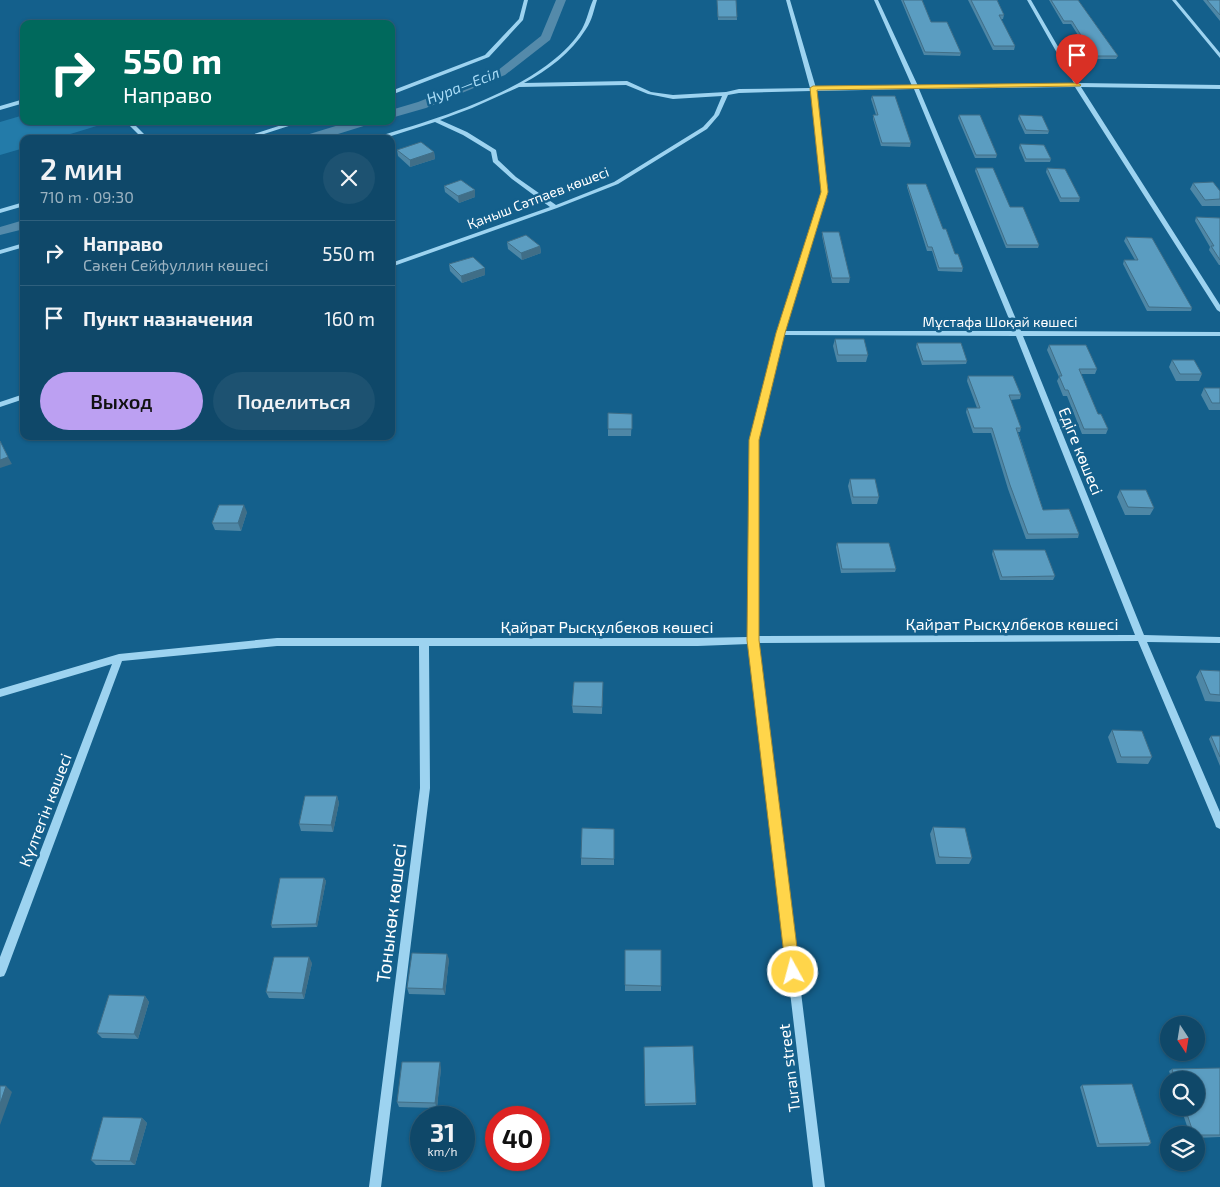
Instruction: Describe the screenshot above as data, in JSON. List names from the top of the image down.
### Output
{
  "streets": {
    "street": [
      "Қаныш Сәтпаев көшесі",
      "Мұстафа Шоқай көшесі",
      "Едіге көшесі",
      "Қайрат Рысқұлбеков көшесі",
      "Күлтегін көшесі",
      "Тоныкөк көшесі",
      "Turan street"
    ]
  },
  "crossings": [
    ["Мұстафа Шоқай көшесі", "Едіге көшесі"],
    ["Мұстафа Шоқай көшесі", "Turan street"],
    ["Едіге көшесі", "Қайрат Рысқұлбеков көшесі"],
    ["Қайрат Рысқұлбеков көшесі", "Күлтегін көшесі"],
    ["Қайрат Рысқұлбеков көшесі", "Тоныкөк көшесі"],
    ["Қайрат Рысқұлбеков көшесі", "Turan street"]
  ],
  "water": ["Нура—Есіл"],
  "north": "bottom",
  "page": {
    "turn": ["550 m", "Направо"],
    "heading": ["2 мин", "710 m · 09:30"],
    "list": [
      {
        "name": "Направо",
        "note": "Сәкен Сейфуллин көшесі",
        "value": "550 m"
      },
      {
        "name": "Пункт назначения",
        "value": "160 m"
      }
    ],
    "buttons": ["Выход", "Поделиться"],
    "speed": "31 km/h",
    "limit": "40"
  }
}
